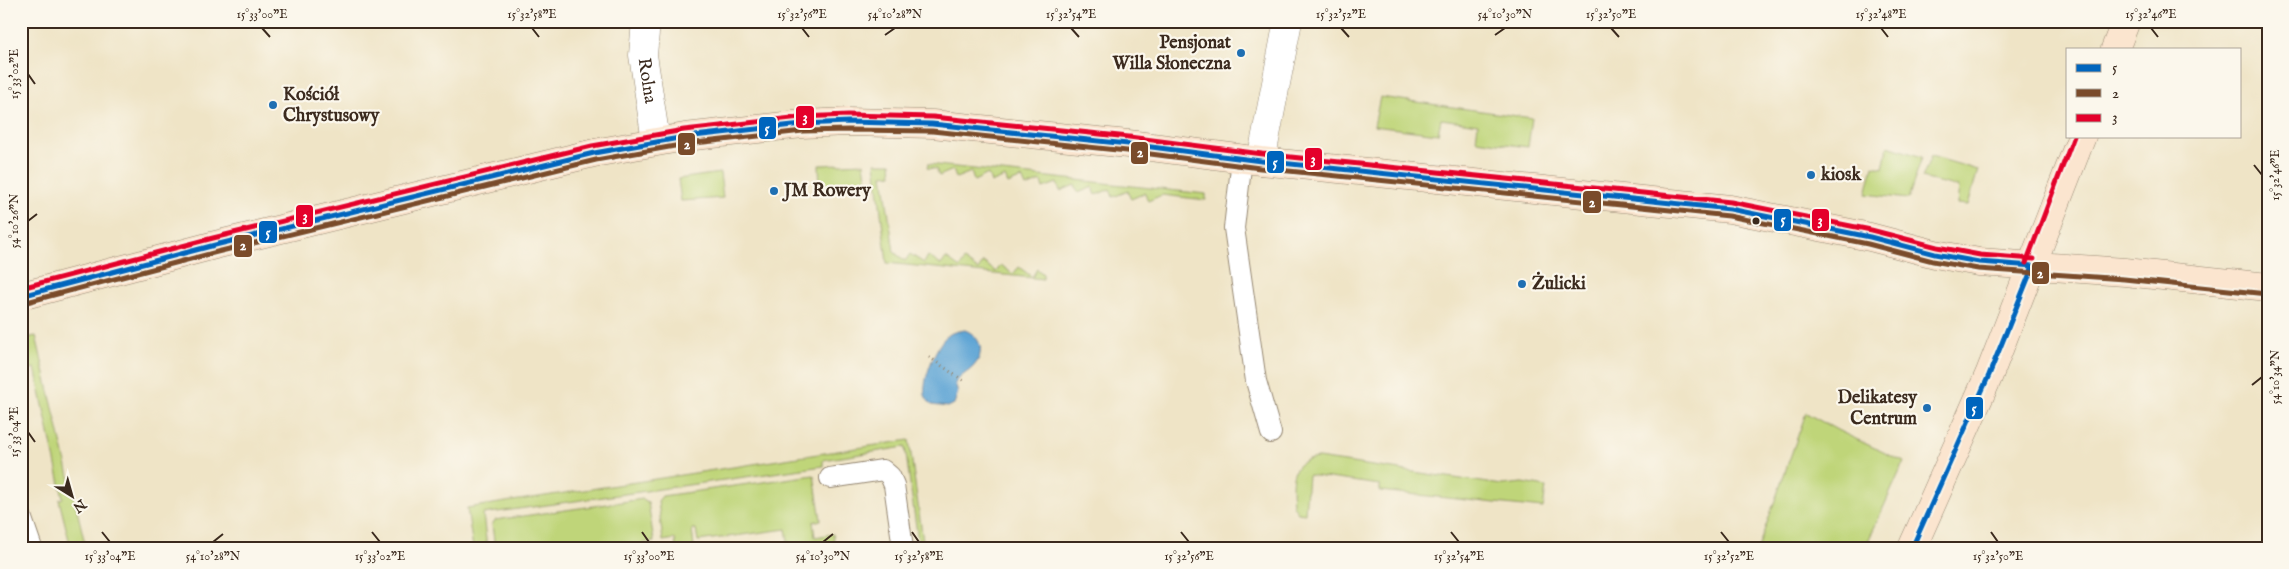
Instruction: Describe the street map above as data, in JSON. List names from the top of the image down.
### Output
{
  "streets": {
    "street": ["Rolna"]
  },
  "places": [
    "Pensjonat Willa Słoneczna",
    "Kościół Chrystusowy",
    "kiosk",
    "JM Rowery",
    "Żulicki",
    "Delikatesy Centrum"
  ],
  "lines": ["transit line 3", "transit line 5", "transit line 2"],
  "legend": ["5", "2", "3"],
  "north": "bottom right",
  "coordinates": [
    "15°33'00\"E",
    "15°32'58\"E",
    "15°32'56\"E",
    "54°10'28\"N",
    "15°32'54\"E",
    "15°32'52\"E",
    "54°10'30\"N",
    "15°32'50\"E",
    "15°32'48\"E",
    "15°32'46\"E",
    "15°33'02\"E",
    "54°10'26\"N",
    "54°10'34\"N",
    "15°33'04\"E"
  ]
}
